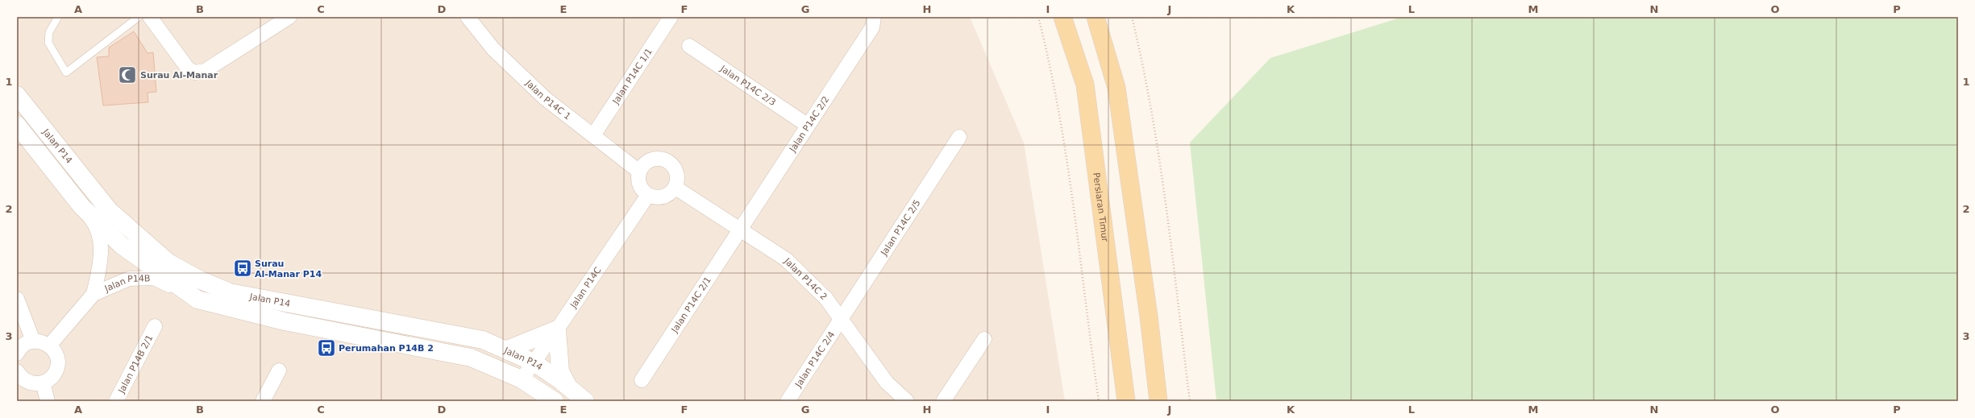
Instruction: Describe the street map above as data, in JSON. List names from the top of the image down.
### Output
{
  "streets": {
    "main road": ["Jalan P14", "Persiaran Timur"],
    "street": [
      "Jalan P14C 1/1",
      "Jalan P14C 2/3",
      "Jalan P14C 1",
      "Jalan P14C 2/2",
      "Jalan P14C 2/5",
      "Jalan P14C 2",
      "Jalan P14B",
      "Jalan P14C",
      "Jalan P14C 2/1",
      "Jalan P14C 2/4",
      "Jalan P14B 2/1"
    ]
  },
  "crossings": [
    ["Jalan P14C 1/1", "Jalan P14C 1"],
    ["Jalan P14C 2/3", "Jalan P14C 2/2"],
    ["Jalan P14C 1", "Jalan P14C 2"],
    ["Jalan P14C 1", "Jalan P14C"],
    ["Jalan P14C 2/2", "Jalan P14C 2"],
    ["Jalan P14C 2/2", "Jalan P14C 2/1"],
    ["Jalan P14", "Jalan P14B"],
    ["Jalan P14", "Jalan P14C"],
    ["Jalan P14C 2/5", "Jalan P14C 2"],
    ["Jalan P14C 2/5", "Jalan P14C 2/4"],
    ["Jalan P14C 2", "Jalan P14C"],
    ["Jalan P14C 2", "Jalan P14C 2/1"],
    ["Jalan P14C 2", "Jalan P14C 2/4"]
  ],
  "places": {
    "mosque": ["Surau Al-Manar"],
    "bus stop": ["Surau Al-Manar P14", "Perumahan P14B 2"]
  },
  "grid": {
    "columns": [
      "A",
      "B",
      "C",
      "D",
      "E",
      "F",
      "G",
      "H",
      "I",
      "J",
      "K",
      "L",
      "M",
      "N",
      "O",
      "P"
    ],
    "rows": ["1", "2", "3"]
  }
}
